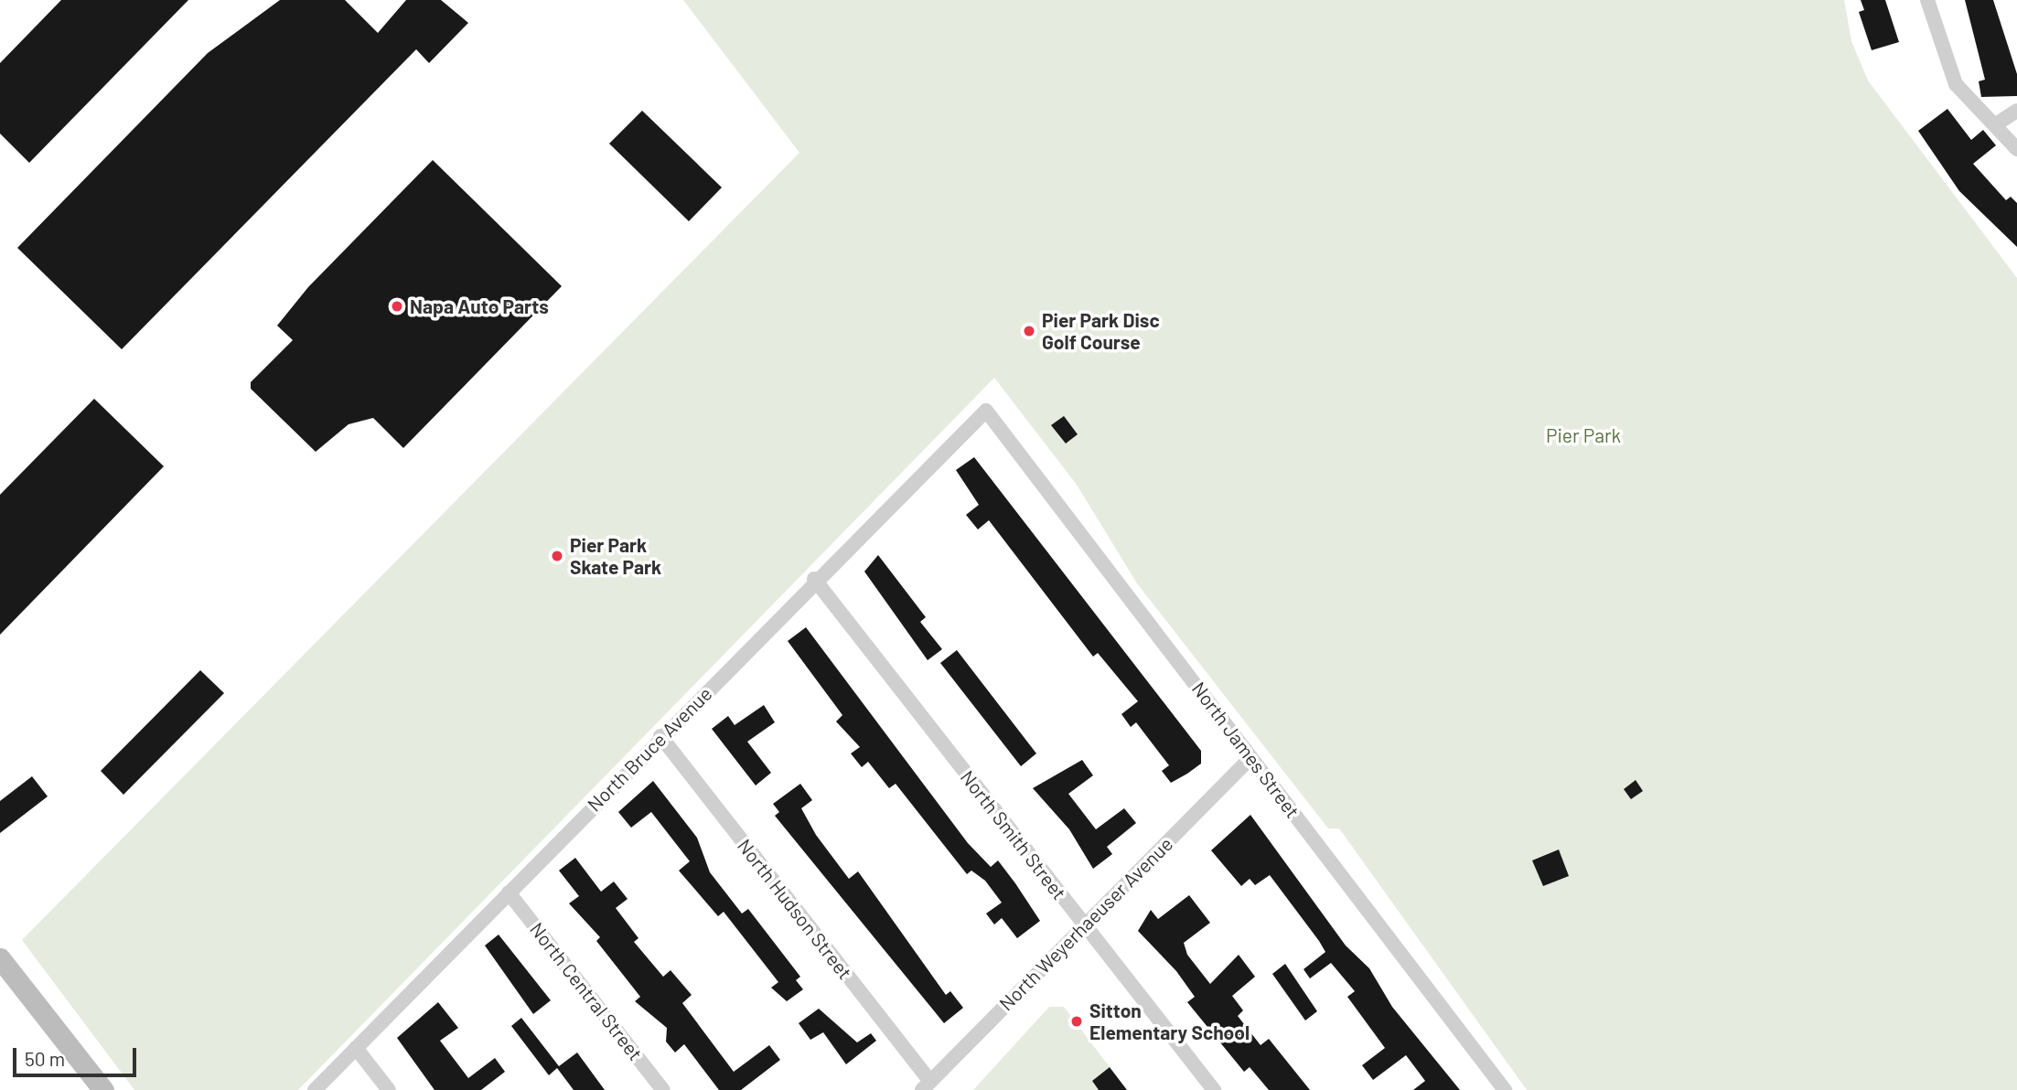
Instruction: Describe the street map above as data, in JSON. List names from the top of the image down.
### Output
{
  "streets": {
    "street": [
      "North Bruce Avenue",
      "North James Street",
      "North Smith Street",
      "North Hudson Street",
      "North Weyerhaeuser Avenue",
      "North Central Street"
    ]
  },
  "crossings": [
    ["North Bruce Avenue", "North James Street"],
    ["North Bruce Avenue", "North Smith Street"],
    ["North Bruce Avenue", "North Hudson Street"],
    ["North Bruce Avenue", "North Central Street"],
    ["North James Street", "North Weyerhaeuser Avenue"],
    ["North Smith Street", "North Weyerhaeuser Avenue"],
    ["North Hudson Street", "North Weyerhaeuser Avenue"]
  ],
  "parks": ["Pier Park"],
  "places": [
    "Napa Auto Parts",
    "Pier Park Disc Golf Course",
    "Pier Park Skate Park",
    "Sitton Elementary School"
  ],
  "scale_bar": "50 m"
}
